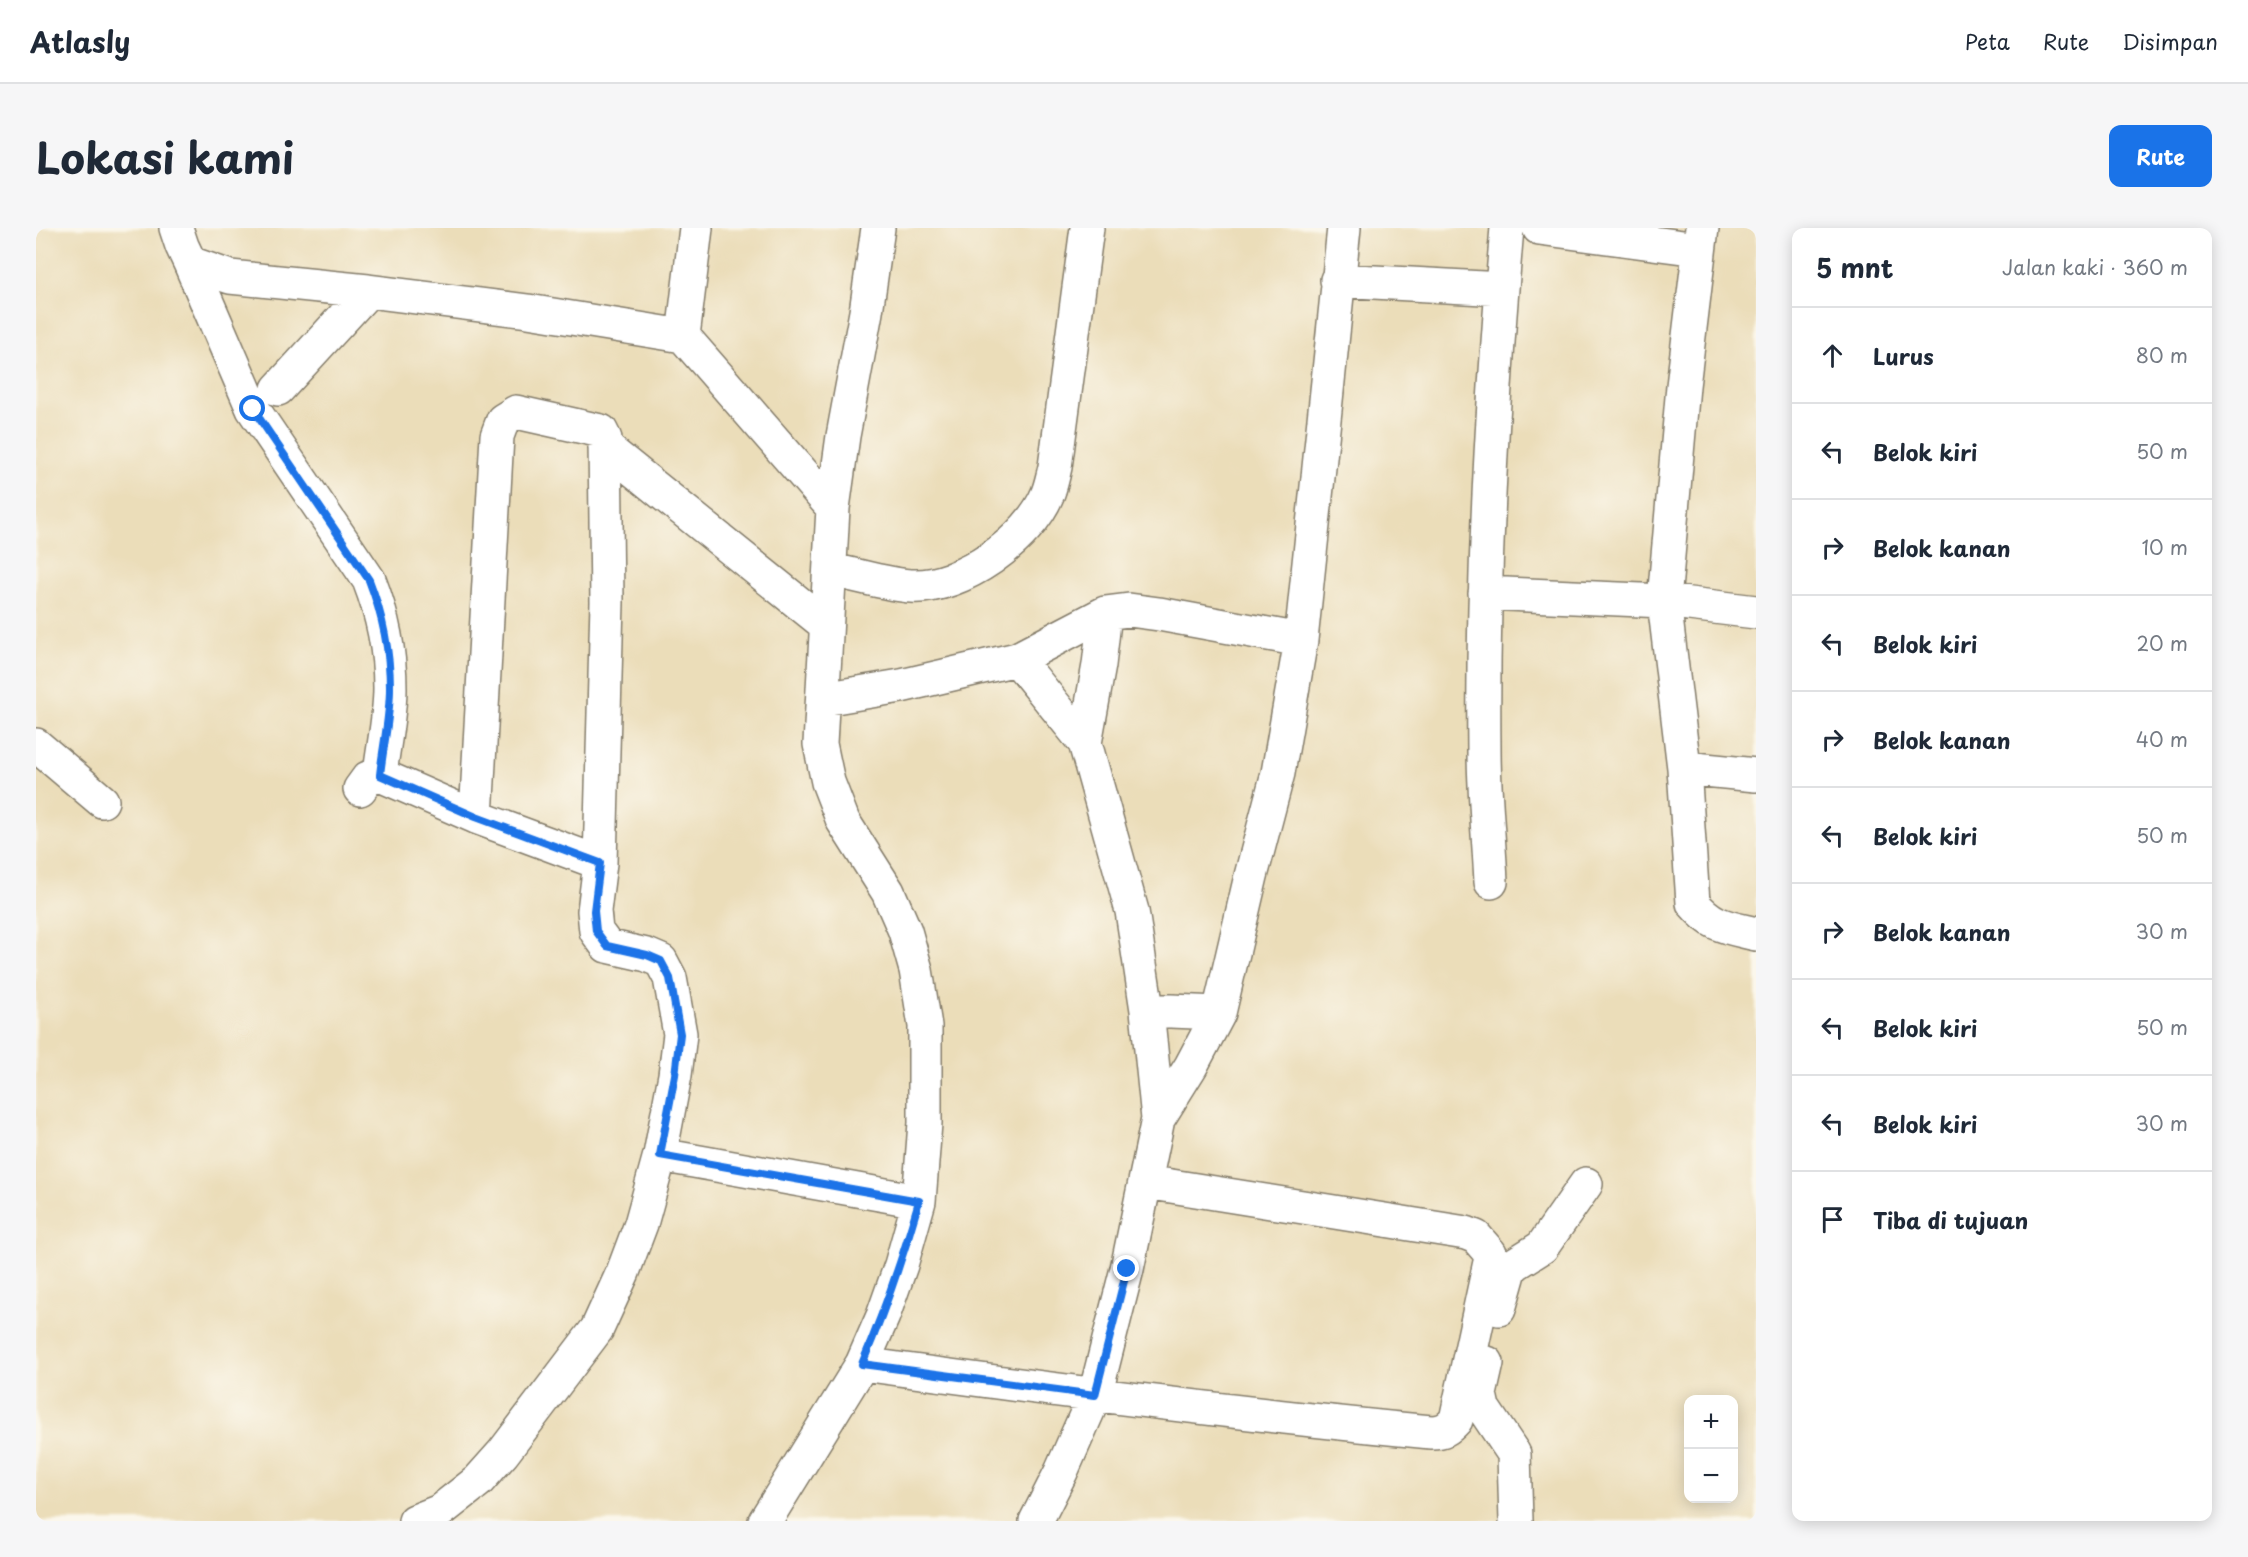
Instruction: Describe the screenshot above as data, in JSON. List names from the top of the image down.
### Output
{
  "page": {
    "header": "Atlasly",
    "nav": ["Peta", "Rute", "Disimpan"],
    "title": "Lokasi kami",
    "buttons": "Rute",
    "heading": ["5 mnt", "Jalan kaki · 360 m"],
    "list": [
      ["Lurus", "80 m"],
      ["Belok kiri", "50 m"],
      ["Belok kanan", "10 m"],
      ["Belok kiri", "20 m"],
      ["Belok kanan", "40 m"],
      ["Belok kiri", "50 m"],
      ["Belok kanan", "30 m"],
      ["Belok kiri", "50 m"],
      ["Belok kiri", "30 m"],
      "Tiba di tujuan"
    ],
    "map_buttons": ["+", "−"]
  }
}
